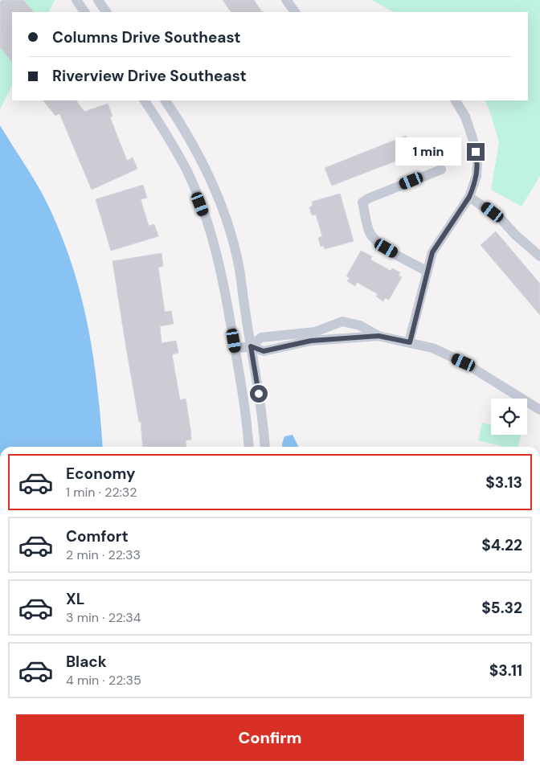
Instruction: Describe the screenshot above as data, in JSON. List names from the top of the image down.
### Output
{
  "page": {
    "banner": ["Columns Drive Southeast", "Riverview Drive Southeast"],
    "bubble": "1 min",
    "list": [
      {
        "name": "Economy",
        "note": "1 min · 22:32",
        "value": "$3.13"
      },
      {
        "name": "Comfort",
        "note": "2 min · 22:33",
        "value": "$4.22"
      },
      {
        "name": "XL",
        "note": "3 min · 22:34",
        "value": "$5.32"
      },
      {
        "name": "Black",
        "note": "4 min · 22:35",
        "value": "$3.11"
      }
    ],
    "buttons": "Confirm"
  }
}
